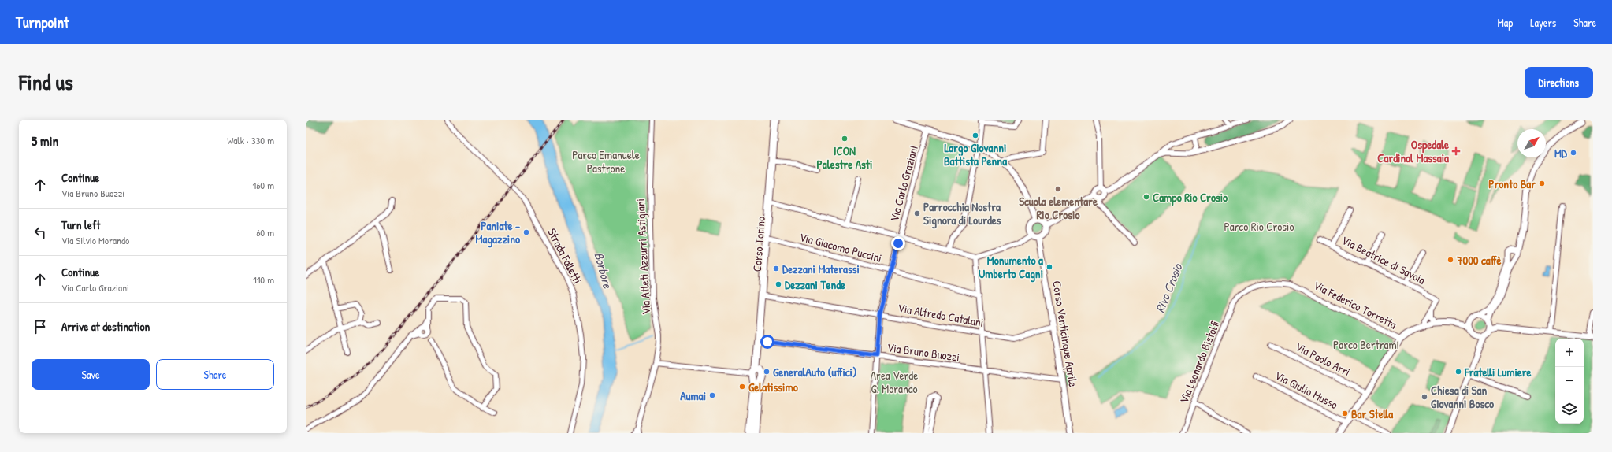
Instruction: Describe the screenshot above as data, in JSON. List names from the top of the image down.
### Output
{
  "streets": {
    "main road": ["Corso Torino"],
    "street": [
      "Via Carlo Graziani",
      "Via Giacomo Puccini",
      "Strada Falletti",
      "Via Atleti Azzurri Astigiani",
      "Via Beatrice di Savoia",
      "Via Federico Torretta",
      "Via Alfredo Catalani",
      "Corso Venticinque Aprile",
      "Via Bruno Buozzi",
      "Via Paolo Arri",
      "Via Leonardo Bistolfi",
      "Via Giulio Musso"
    ]
  },
  "crossings": [
    ["Via Carlo Graziani", "Via Giacomo Puccini"],
    ["Via Carlo Graziani", "Via Alfredo Catalani"],
    ["Via Carlo Graziani", "Via Bruno Buozzi"],
    ["Corso Torino", "Via Giacomo Puccini"],
    ["Corso Torino", "Via Alfredo Catalani"],
    ["Corso Torino", "Via Bruno Buozzi"],
    ["Via Federico Torretta", "Via Leonardo Bistolfi"],
    ["Via Alfredo Catalani", "Corso Venticinque Aprile"],
    ["Corso Venticinque Aprile", "Via Bruno Buozzi"]
  ],
  "water": ["Borbore", "Rivo Crosio"],
  "parks": [
    "Parco Emanuele Pastrone",
    "Parco Rio Crosio",
    "Parco Bertrami",
    "Area Verde G. Morando"
  ],
  "places": {
    "other": [
      "Largo Giovanni Battista Penna",
      "ICON Palestre Asti",
      "MD",
      "Pronto Bar",
      "Scuola elementare Rio Crosio",
      "Campo Rio Crosio",
      "Parrocchia Nostra Signora di Lourdes",
      "Paniate - Magazzino",
      "7000 caffè",
      "Monumento a Umberto Cagni",
      "Dezzani Materassi",
      "Dezzani Tende",
      "GeneralAuto (uffici)",
      "Fratelli Lumiere",
      "Gelatissimo",
      "Aumai",
      "Chiesa di San Giovanni Bosco",
      "Bar Stella"
    ],
    "health": ["Ospedale Cardinal Massaia"]
  },
  "north": "top right",
  "page": {
    "header": "Turnpoint",
    "nav": ["Map", "Layers", "Share"],
    "title": "Find us",
    "buttons": [
      "Directions",
      ["Save", "Share"]
    ],
    "heading": ["5 min", "Walk · 330 m"],
    "list": [
      ["Continue", "Via Bruno Buozzi", "160 m"],
      ["Turn left", "Via Silvio Morando", "60 m"],
      ["Continue", "Via Carlo Graziani", "110 m"],
      "Arrive at destination"
    ],
    "map_buttons": ["+", "−"]
  }
}
